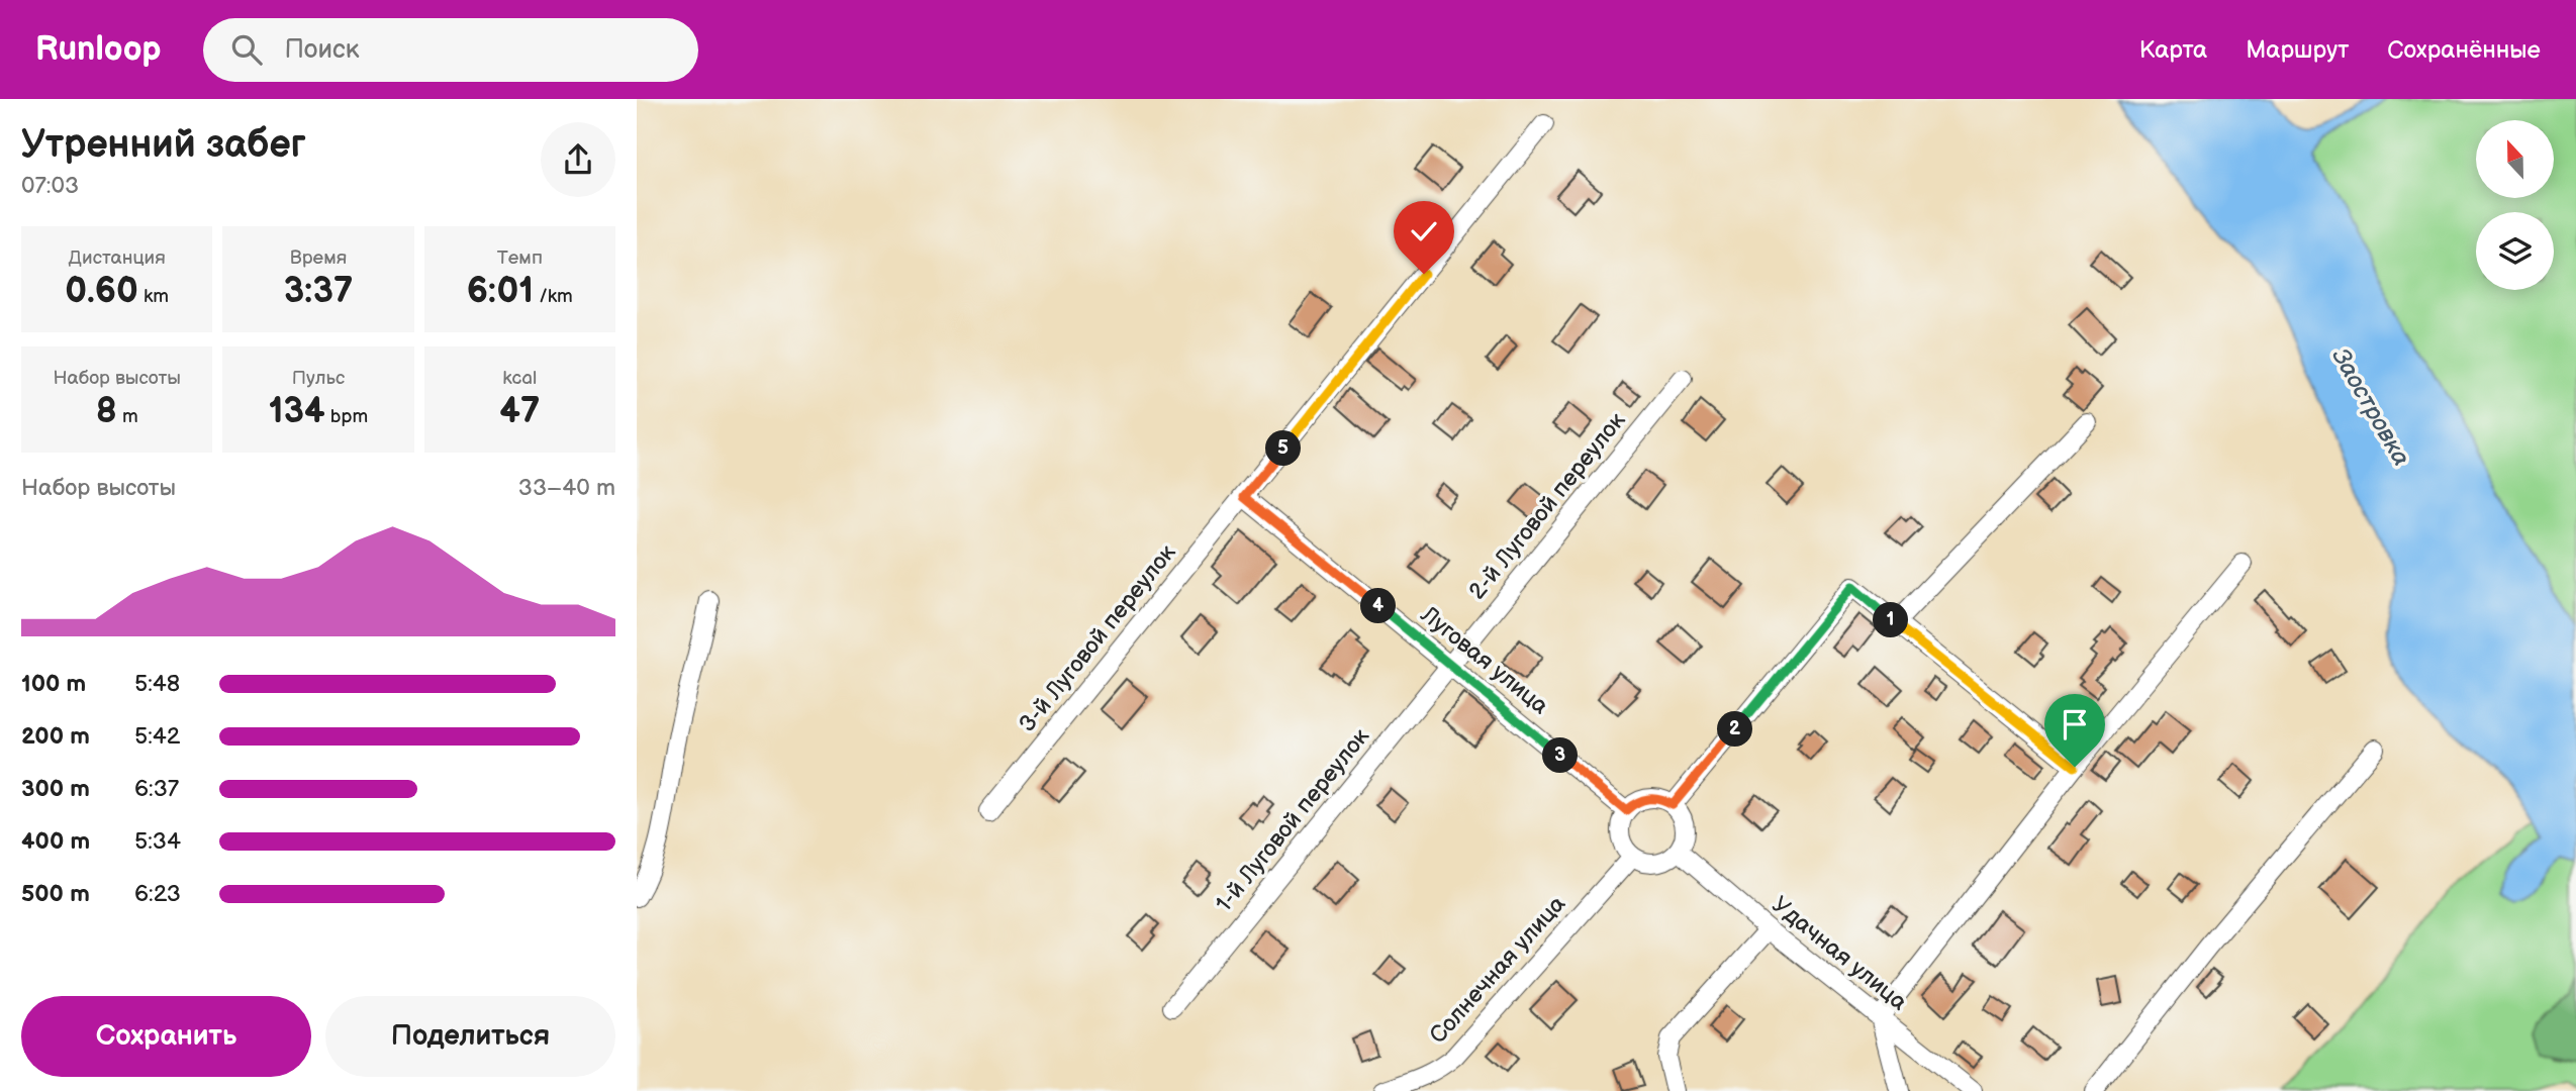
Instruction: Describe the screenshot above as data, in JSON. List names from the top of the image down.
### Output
{
  "streets": {
    "street": [
      "2-й Луговой переулок",
      "3-й Луговой переулок",
      "Луговая улица",
      "1-й Луговой переулок",
      "Удачная улица",
      "Солнечная улица"
    ]
  },
  "crossings": [
    ["2-й Луговой переулок", "Луговая улица"],
    ["2-й Луговой переулок", "1-й Луговой переулок"],
    ["3-й Луговой переулок", "Луговая улица"],
    ["Луговая улица", "1-й Луговой переулок"],
    ["Луговая улица", "Удачная улица"],
    ["Луговая улица", "Солнечная улица"],
    ["Удачная улица", "Солнечная улица"]
  ],
  "water": ["Заостровка"],
  "north": "top",
  "page": {
    "header": "Runloop",
    "search": "Поиск",
    "nav": ["Карта", "Маршрут", "Сохранённые"],
    "heading": ["Утренний забег", "07:03"],
    "stats": [
      ["Дистанция", "0.60 km"],
      ["Время", "3:37"],
      ["Темп", "6:01 /km"],
      ["Набор высоты", "8 m"],
      ["Пульс", "134 bpm"],
      ["kcal", "47"]
    ],
    "pins": [
      "5",
      "4",
      "1",
      "2",
      "3"
    ],
    "chart": ["Набор высоты", "33–40 m"],
    "list": [
      {
        "name": "100 m",
        "note": "5:48"
      },
      {
        "name": "200 m",
        "note": "5:42"
      },
      {
        "name": "300 m",
        "note": "6:37"
      },
      {
        "name": "400 m",
        "note": "5:34"
      },
      {
        "name": "500 m",
        "note": "6:23"
      }
    ],
    "buttons": ["Сохранить", "Поделиться"]
  }
}
